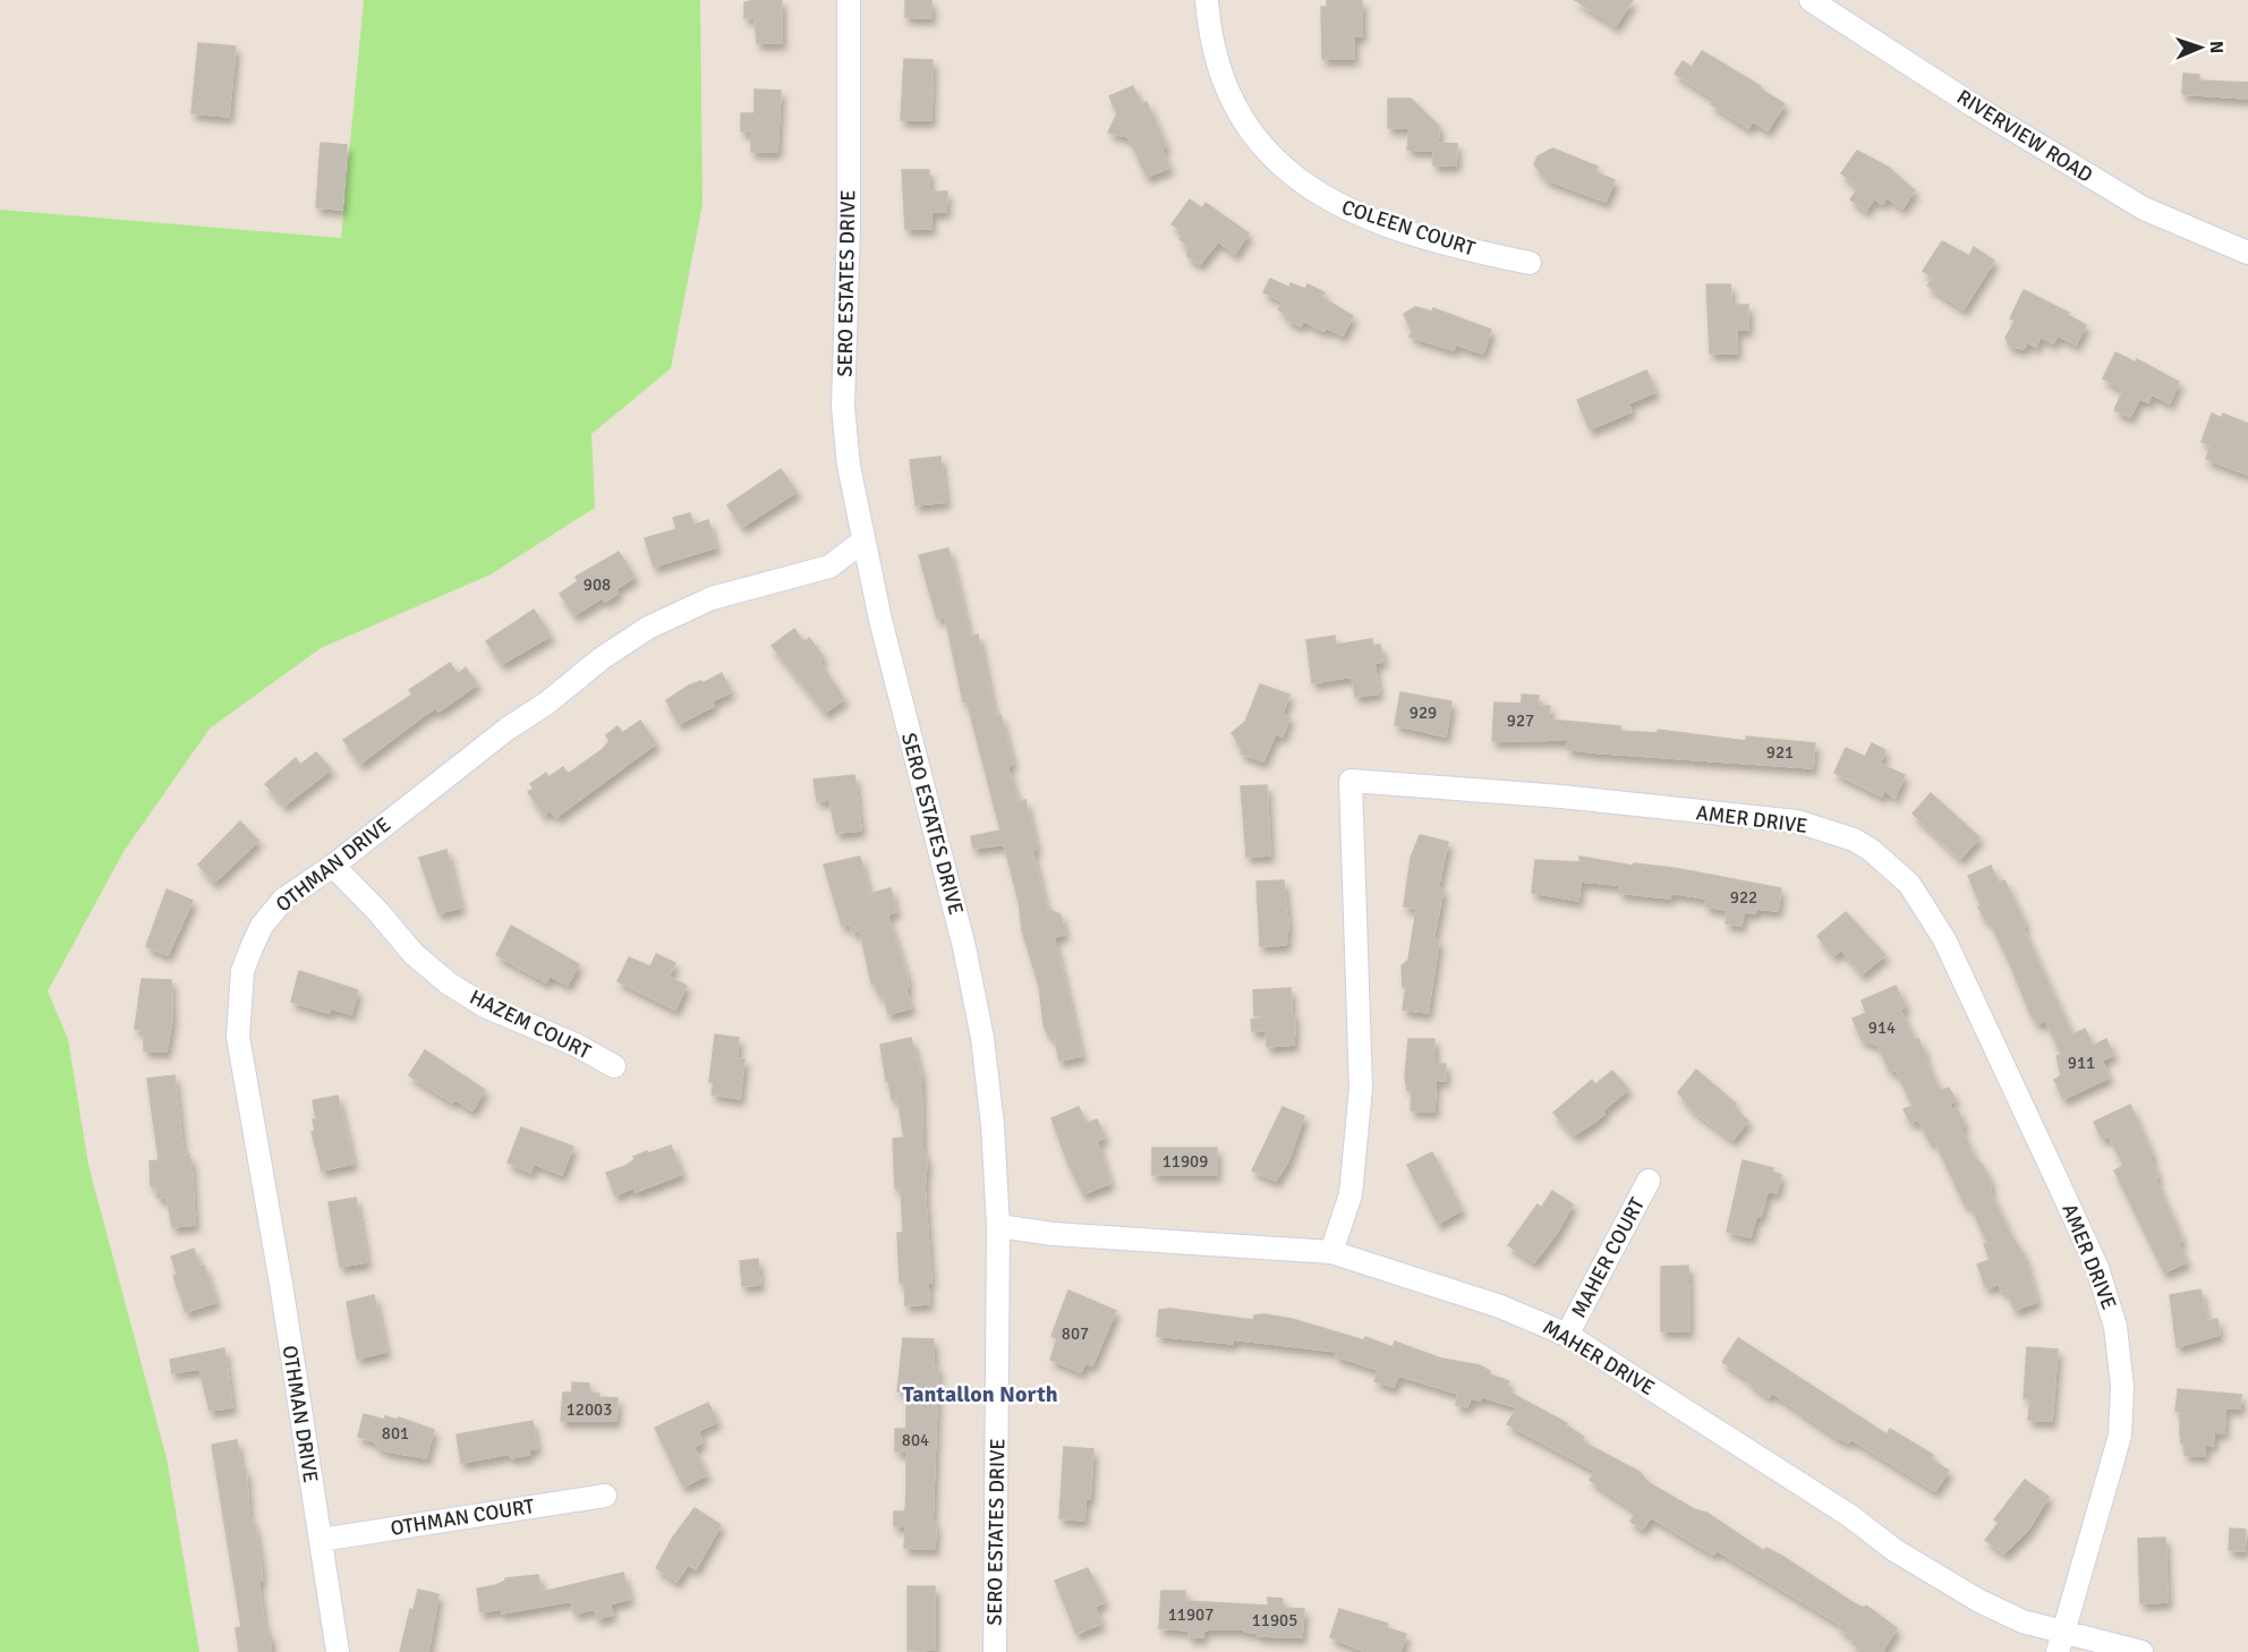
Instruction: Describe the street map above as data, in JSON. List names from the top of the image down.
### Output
{
  "streets": {
    "street": [
      "RIVERVIEW ROAD",
      "COLEEN COURT",
      "SERO ESTATES DRIVE",
      "AMER DRIVE",
      "OTHMAN DRIVE",
      "HAZEM COURT",
      "MAHER COURT",
      "MAHER DRIVE",
      "OTHMAN COURT"
    ]
  },
  "crossings": [
    ["SERO ESTATES DRIVE", "OTHMAN DRIVE"],
    ["SERO ESTATES DRIVE", "MAHER DRIVE"],
    ["AMER DRIVE", "MAHER DRIVE"],
    ["OTHMAN DRIVE", "HAZEM COURT"],
    ["OTHMAN DRIVE", "OTHMAN COURT"],
    ["MAHER COURT", "MAHER DRIVE"]
  ],
  "districts": ["Tantallon North"],
  "house_numbers": [
    "908",
    "929",
    "927",
    "921",
    "922",
    "914",
    "911",
    "11909",
    "807",
    "12003",
    "801",
    "804",
    "11907",
    "11905"
  ],
  "north": "right"
}
